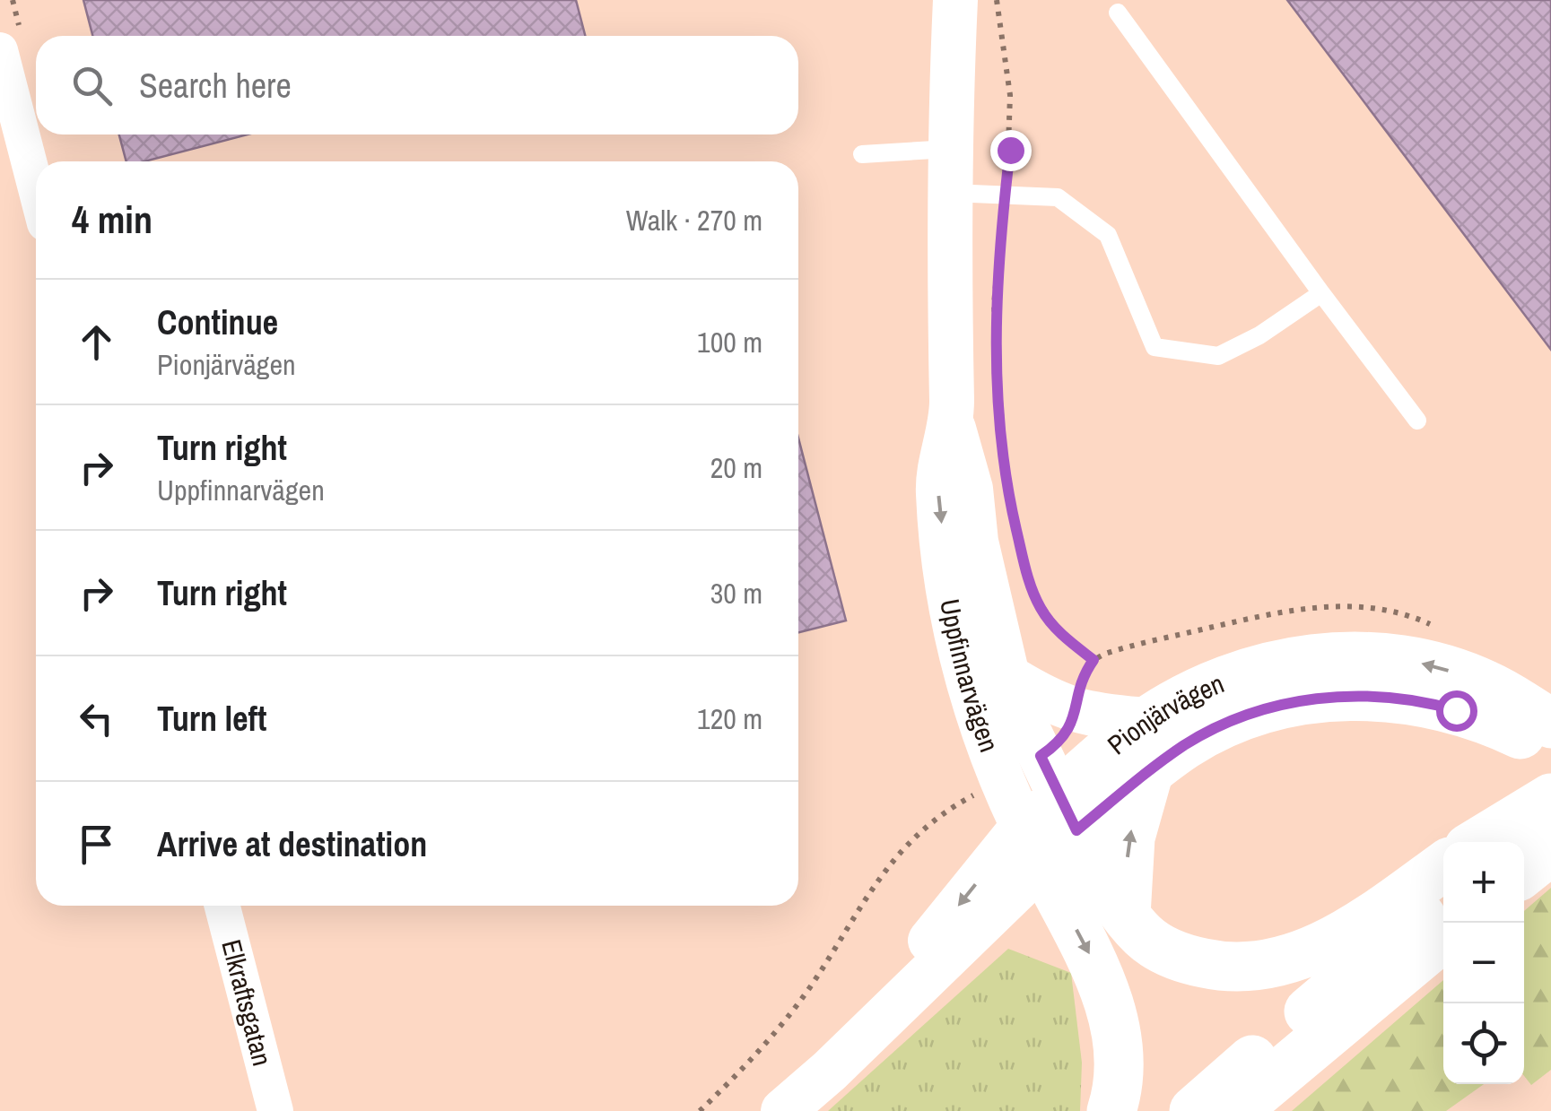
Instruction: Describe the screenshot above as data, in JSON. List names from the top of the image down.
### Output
{
  "streets": {
    "main road": ["Pionjärvägen"],
    "street": ["Uppfinnarvägen", "Elkraftsgatan"]
  },
  "crossings": [
    ["Uppfinnarvägen", "Pionjärvägen"]
  ],
  "page": {
    "search": "Search here",
    "heading": ["4 min", "Walk · 270 m"],
    "list": [
      ["Continue", "Pionjärvägen", "100 m"],
      ["Turn right", "Uppfinnarvägen", "20 m"],
      ["Turn right", "30 m"],
      ["Turn left", "120 m"],
      "Arrive at destination"
    ],
    "map_buttons": ["+", "−"]
  }
}
